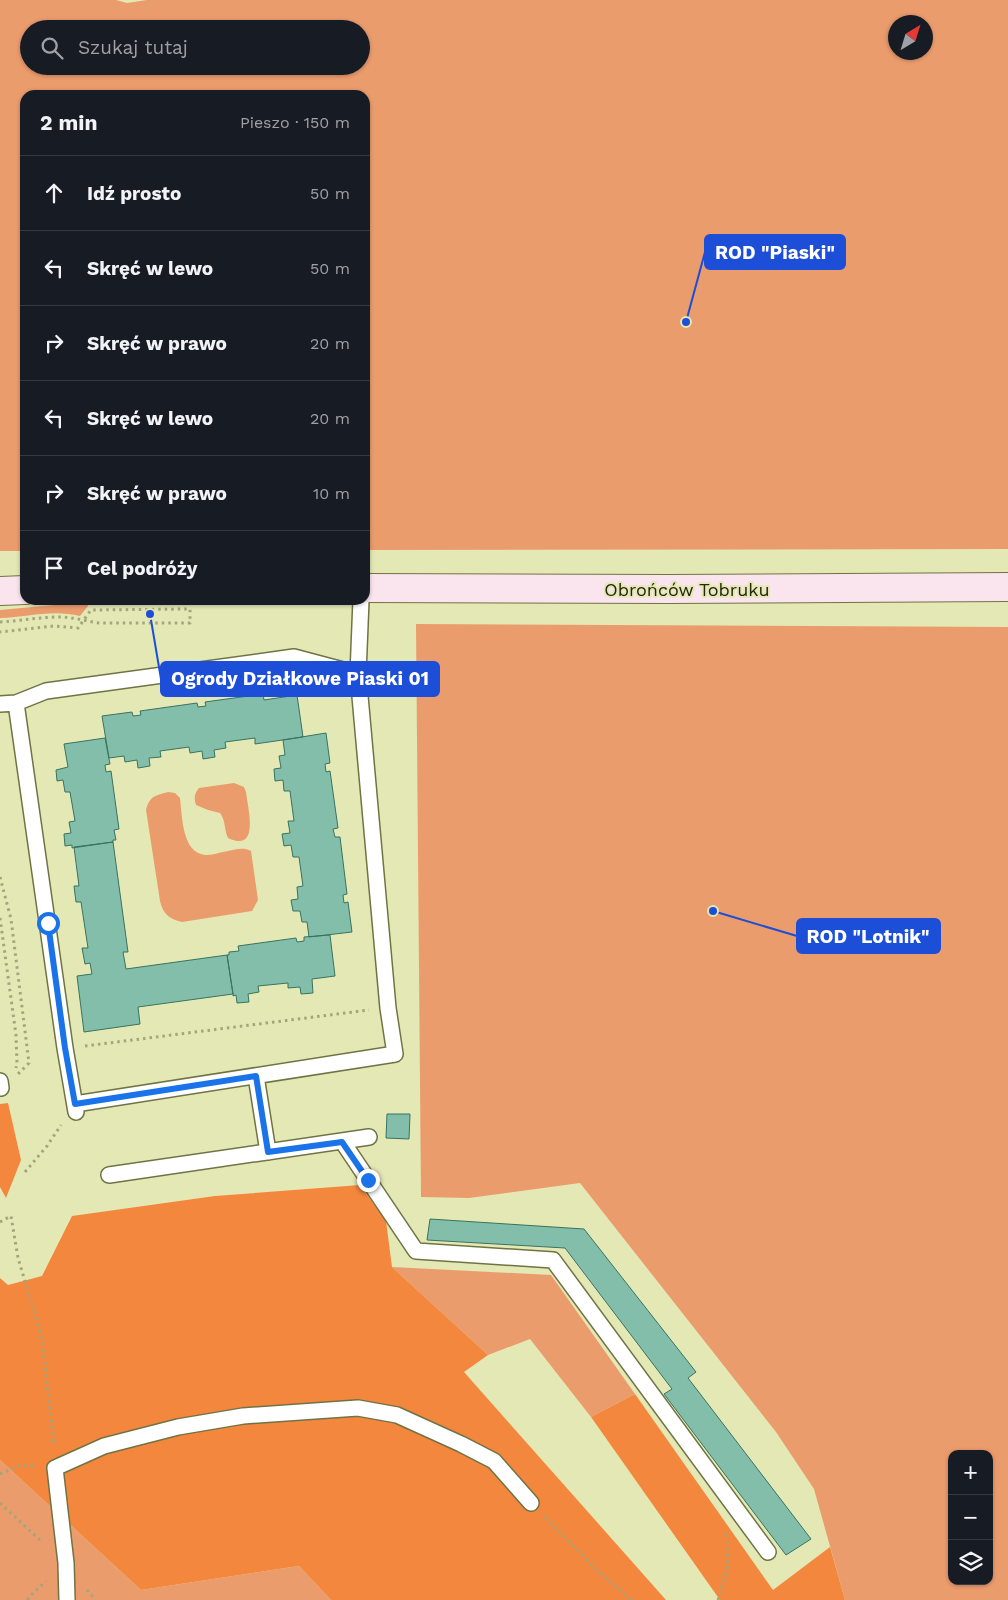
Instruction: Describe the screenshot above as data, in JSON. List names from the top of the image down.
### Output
{
  "streets": {
    "street": ["Obrońców Tobruku"]
  },
  "places": ["ROD \"Piaski\"", "Ogrody Działkowe Piaski 01", "ROD \"Lotnik\""],
  "north": "top right",
  "page": {
    "search": "Szukaj tutaj",
    "heading": ["2 min", "Pieszo · 150 m"],
    "list": [
      ["Idź prosto", "50 m"],
      ["Skręć w lewo", "50 m"],
      ["Skręć w prawo", "20 m"],
      ["Skręć w lewo", "20 m"],
      ["Skręć w prawo", "10 m"],
      "Cel podróży"
    ],
    "map_buttons": ["+", "−"]
  }
}
